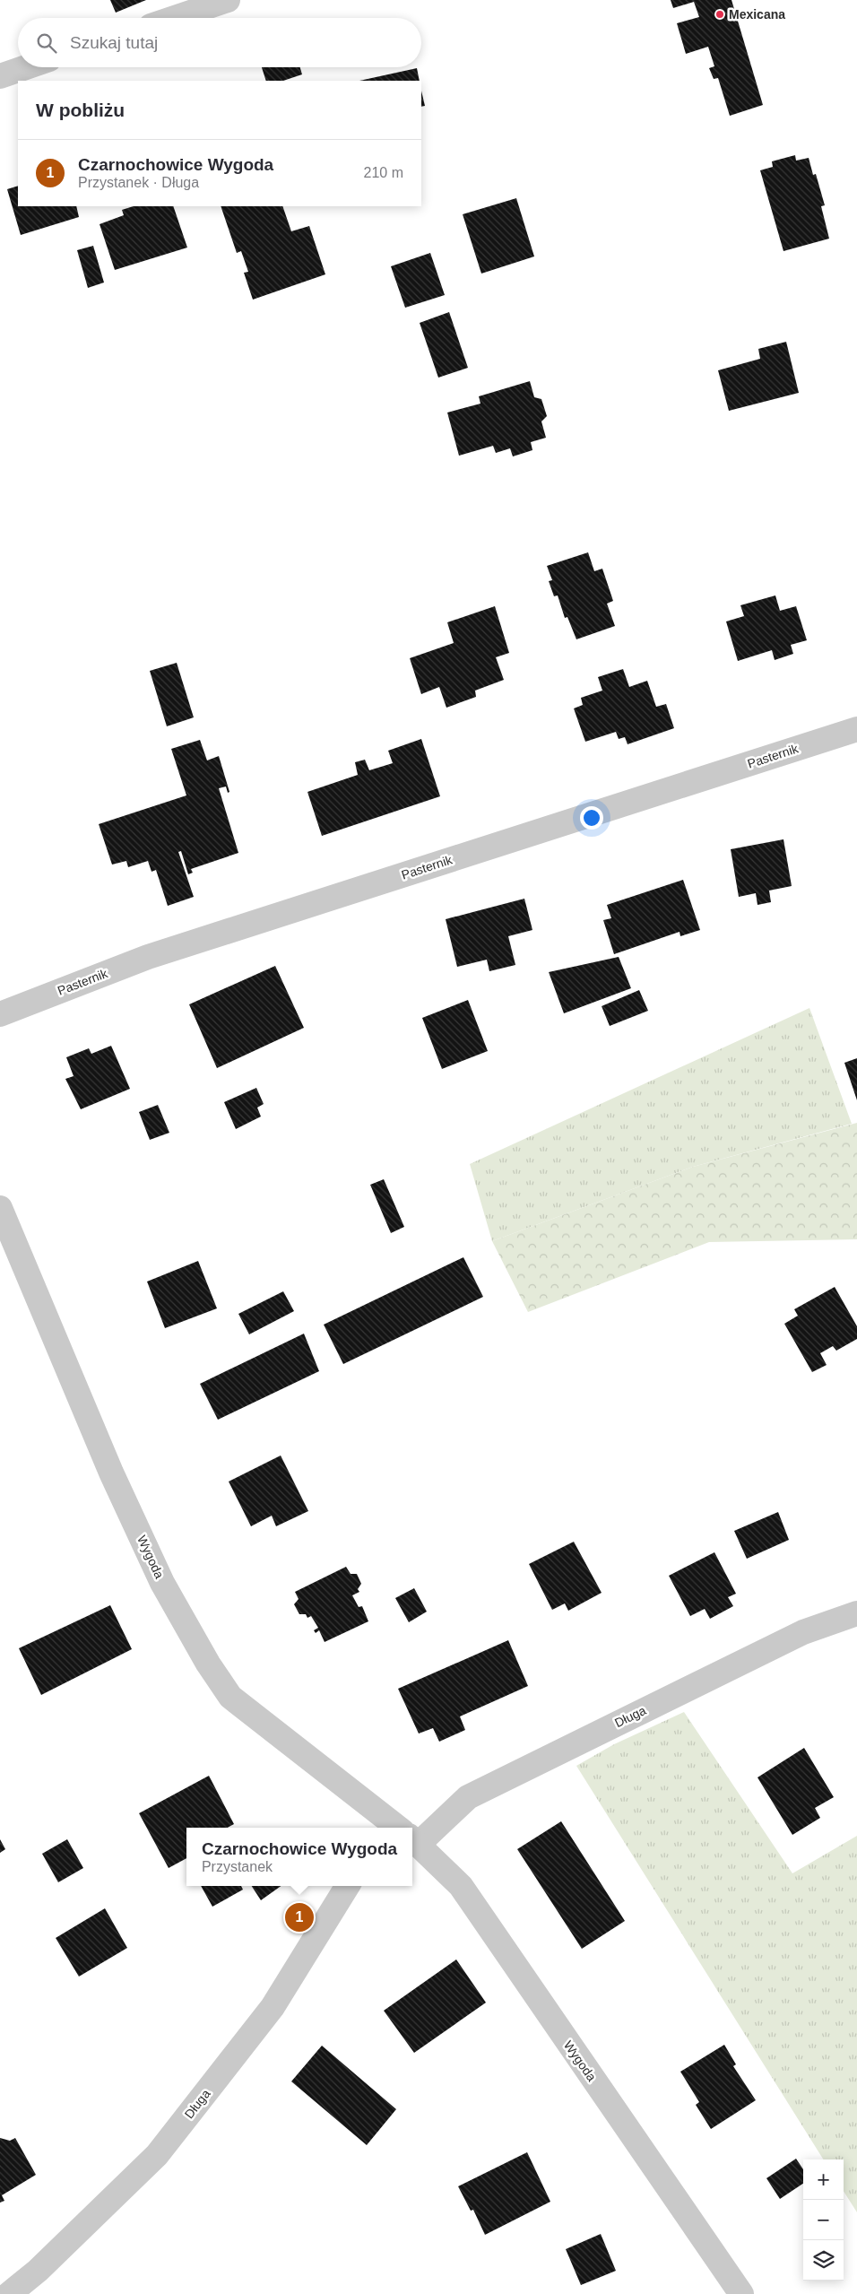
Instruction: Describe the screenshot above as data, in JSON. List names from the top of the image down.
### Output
{
  "streets": {
    "street": ["Pasternik", "Wygoda", "Długa"]
  },
  "places": ["Mexicana"],
  "page": {
    "search": "Szukaj tutaj",
    "heading": "W pobliżu",
    "list": [
      {
        "mark": "1",
        "name": "Czarnochowice Wygoda",
        "note": "Przystanek · Długa",
        "value": "210 m"
      }
    ],
    "popup": ["Czarnochowice Wygoda", "Przystanek"],
    "pins": "1",
    "map_buttons": ["+", "−"]
  }
}
